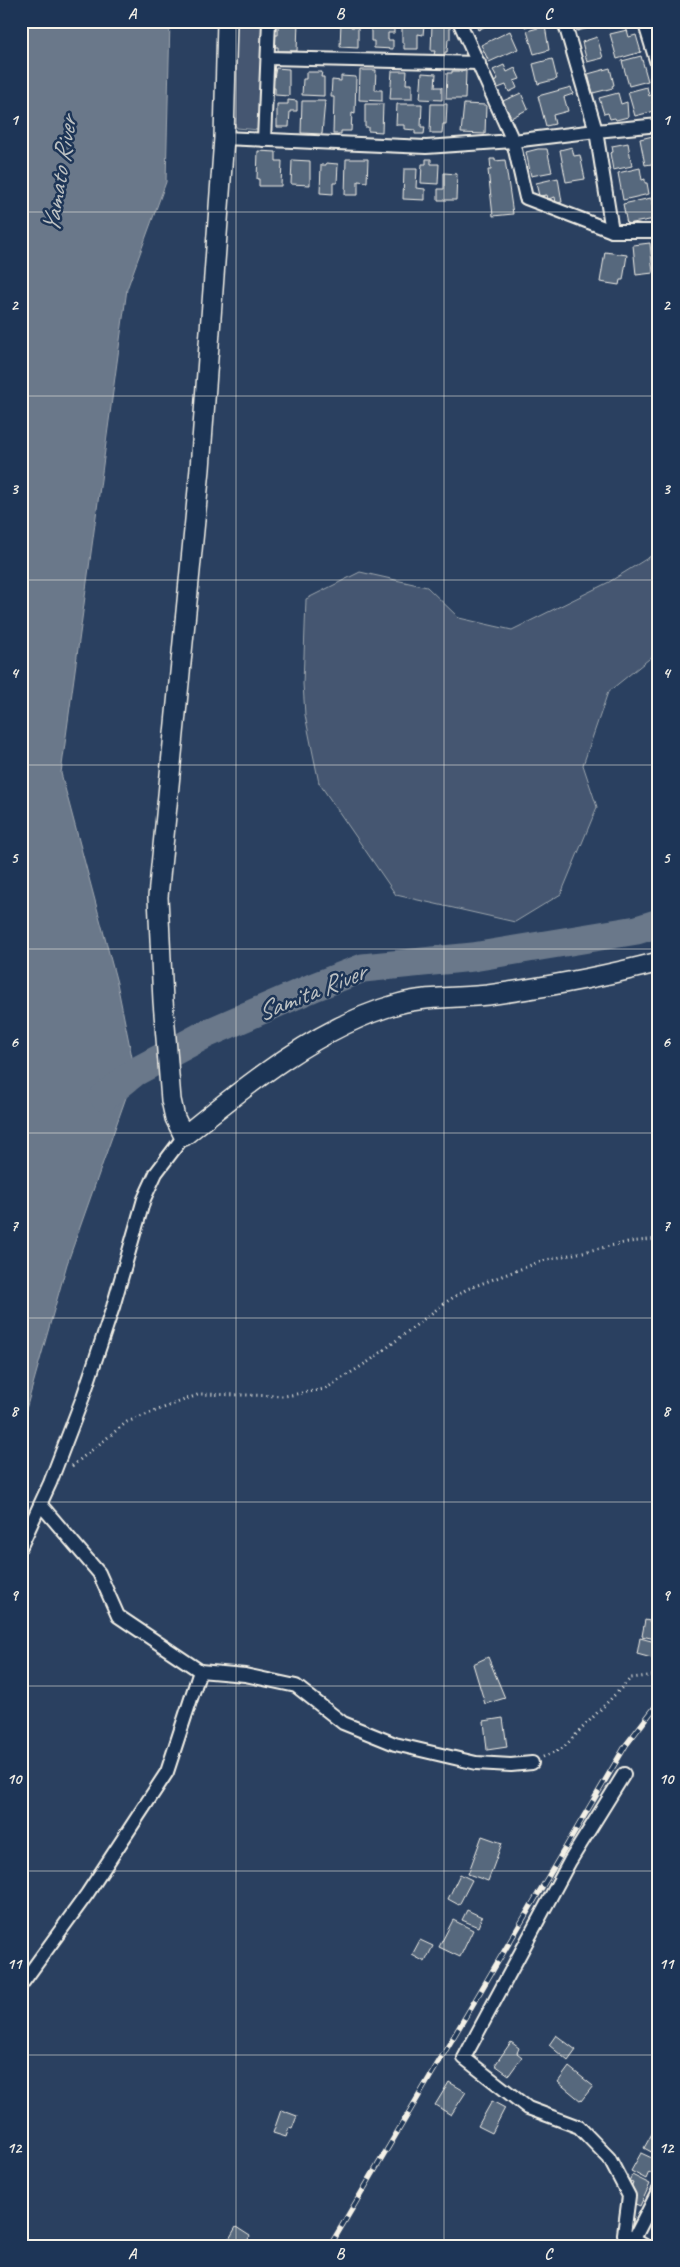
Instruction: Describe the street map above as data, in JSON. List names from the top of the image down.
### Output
{
  "water": ["Yamato River", "Samita River"],
  "grid": {
    "columns": ["A", "B", "C"],
    "rows": [
      "1",
      "2",
      "3",
      "4",
      "5",
      "6",
      "7",
      "8",
      "9",
      "10",
      "11",
      "12"
    ]
  }
}
